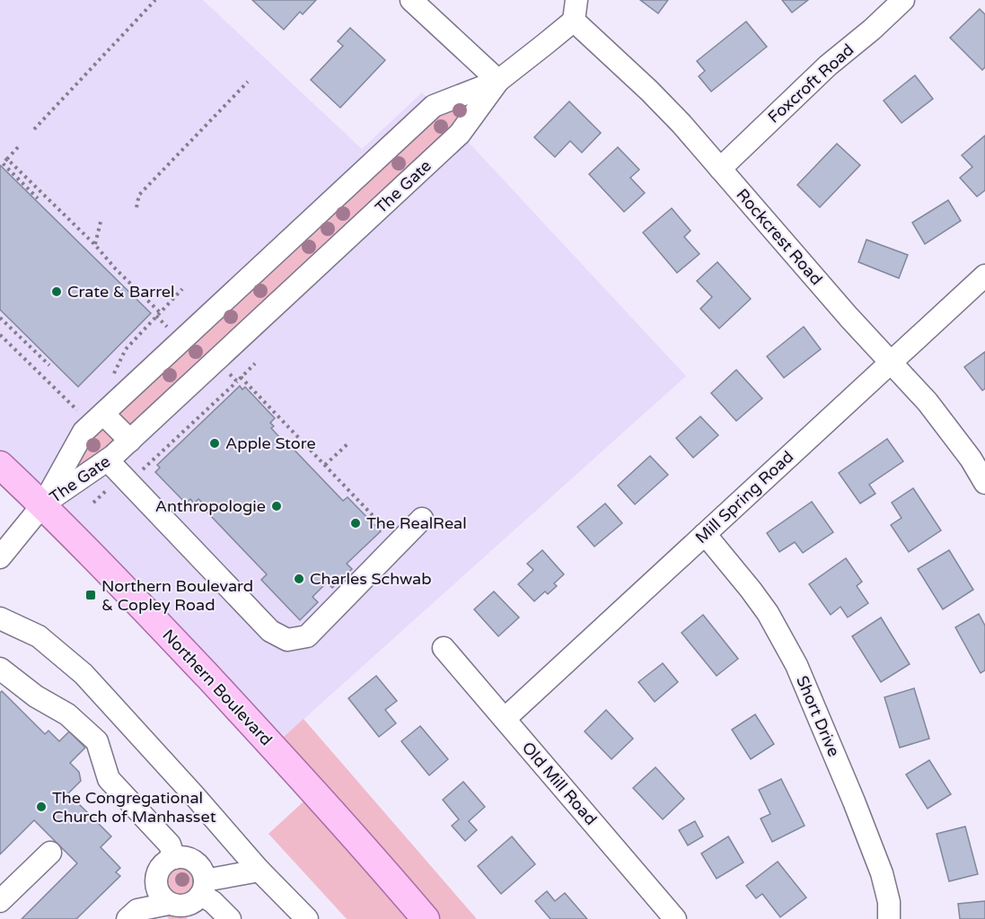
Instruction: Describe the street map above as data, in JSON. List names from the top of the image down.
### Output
{
  "streets": {
    "main road": ["Northern Boulevard"],
    "street": [
      "Foxcroft Road",
      "The Gate",
      "Rockcrest Road",
      "Mill Spring Road",
      "Short Drive",
      "Old Mill Road"
    ]
  },
  "crossings": [
    ["Foxcroft Road", "Rockcrest Road"],
    ["The Gate", "Rockcrest Road"],
    ["The Gate", "Northern Boulevard"],
    ["Rockcrest Road", "Mill Spring Road"],
    ["Mill Spring Road", "Short Drive"],
    ["Mill Spring Road", "Old Mill Road"]
  ],
  "places": {
    "other": [
      "Crate & Barrel",
      "Apple Store",
      "Anthropologie",
      "The RealReal",
      "Charles Schwab",
      "The Congregational Church of Manhasset"
    ],
    "transit": ["Northern Boulevard & Copley Road"]
  }
}
